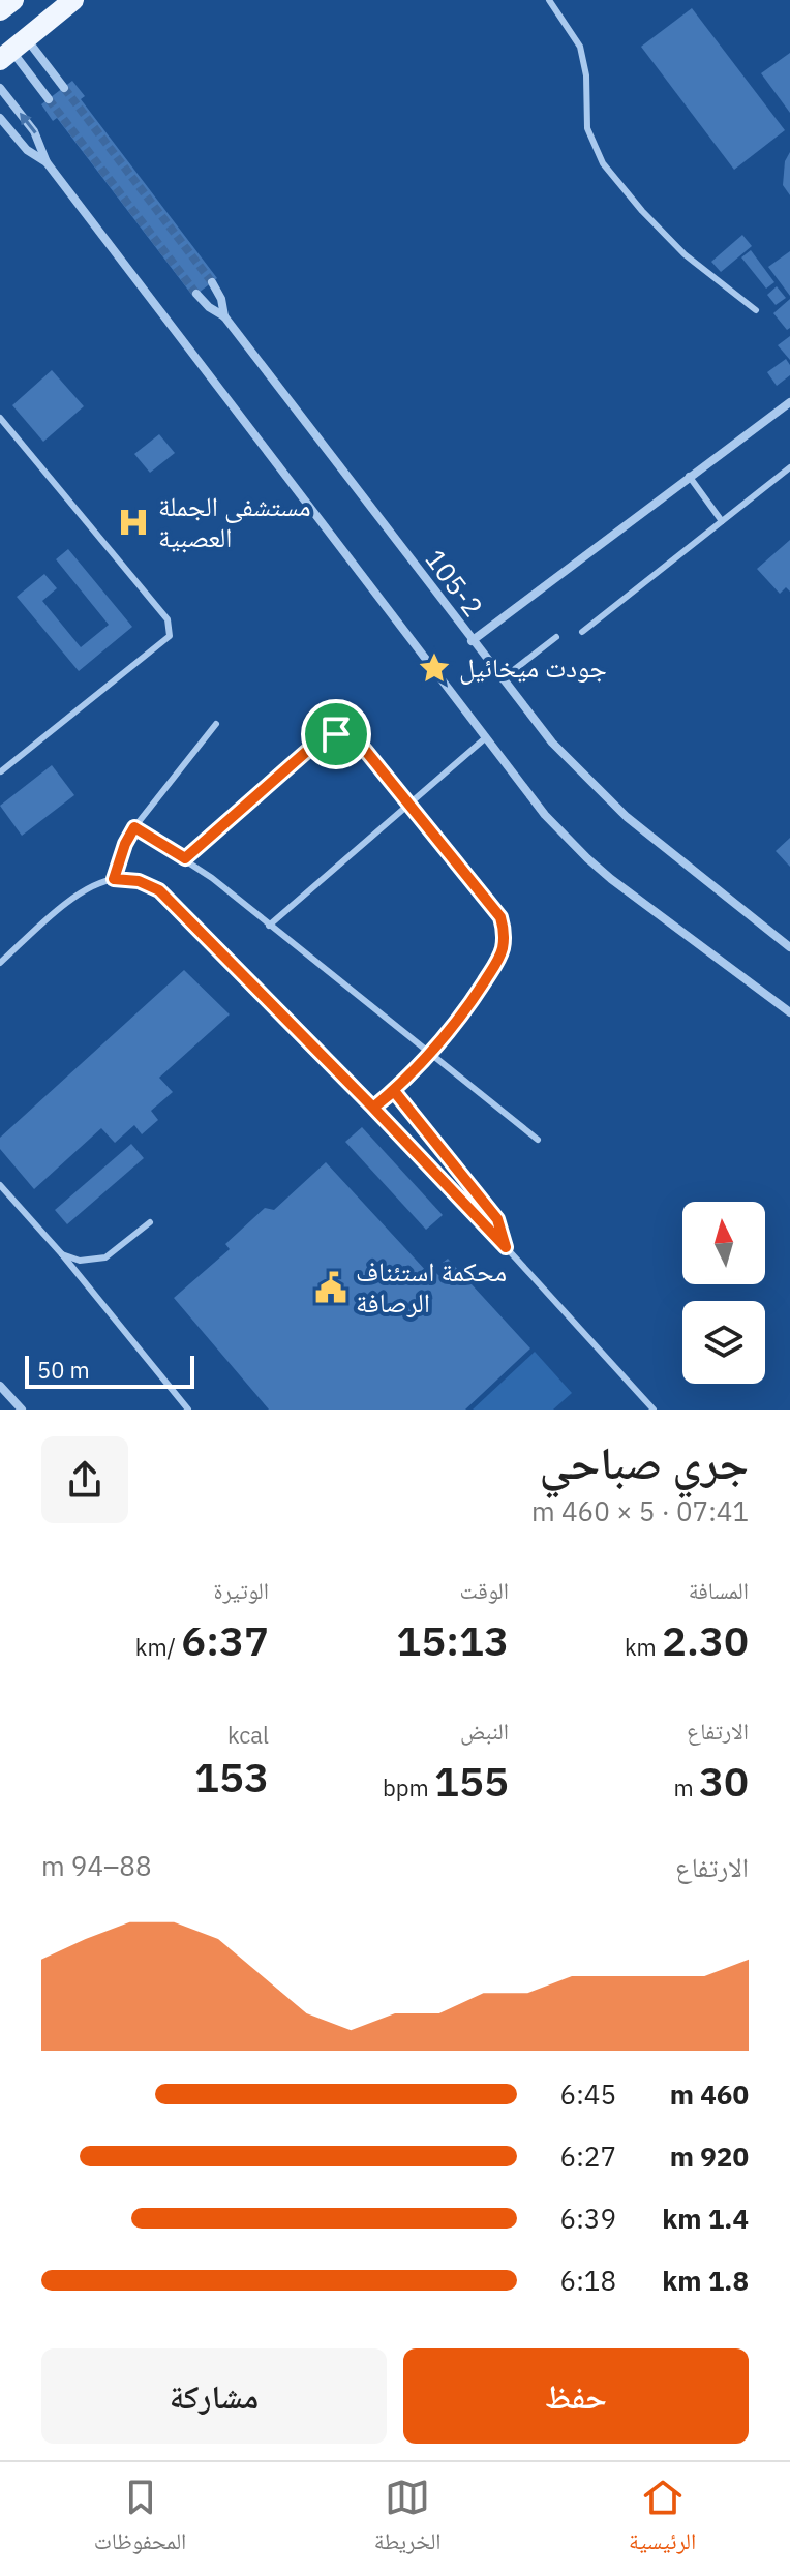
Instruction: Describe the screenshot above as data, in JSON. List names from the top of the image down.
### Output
{
  "streets": {
    "street": ["105-2"]
  },
  "places": {
    "hospital": ["مستشفى الجملة العصبية"],
    "place": ["جودت ميخائيل"],
    "public building": ["محكمة استئناف الرصافة"]
  },
  "scale_bar": "50 m",
  "north": "top",
  "page": {
    "scale": "50 m",
    "heading": ["جري صباحي", "07:41 · 5 × 460 m"],
    "stats": [
      ["المسافة", "2.30 km"],
      ["الوقت", "15:13"],
      ["الوتيرة", "6:37 /km"],
      ["الارتفاع", "30 m"],
      ["النبض", "155 bpm"],
      ["kcal", "153"]
    ],
    "chart": ["الارتفاع", "88–94 m"],
    "list": [
      {
        "name": "460 m",
        "note": "6:45"
      },
      {
        "name": "920 m",
        "note": "6:27"
      },
      {
        "name": "1.4 km",
        "note": "6:39"
      },
      {
        "name": "1.8 km",
        "note": "6:18"
      }
    ],
    "buttons": ["حفظ", "مشاركة"],
    "tabs": ["الرئيسية", "الخريطة", "المحفوظات"]
  }
}
